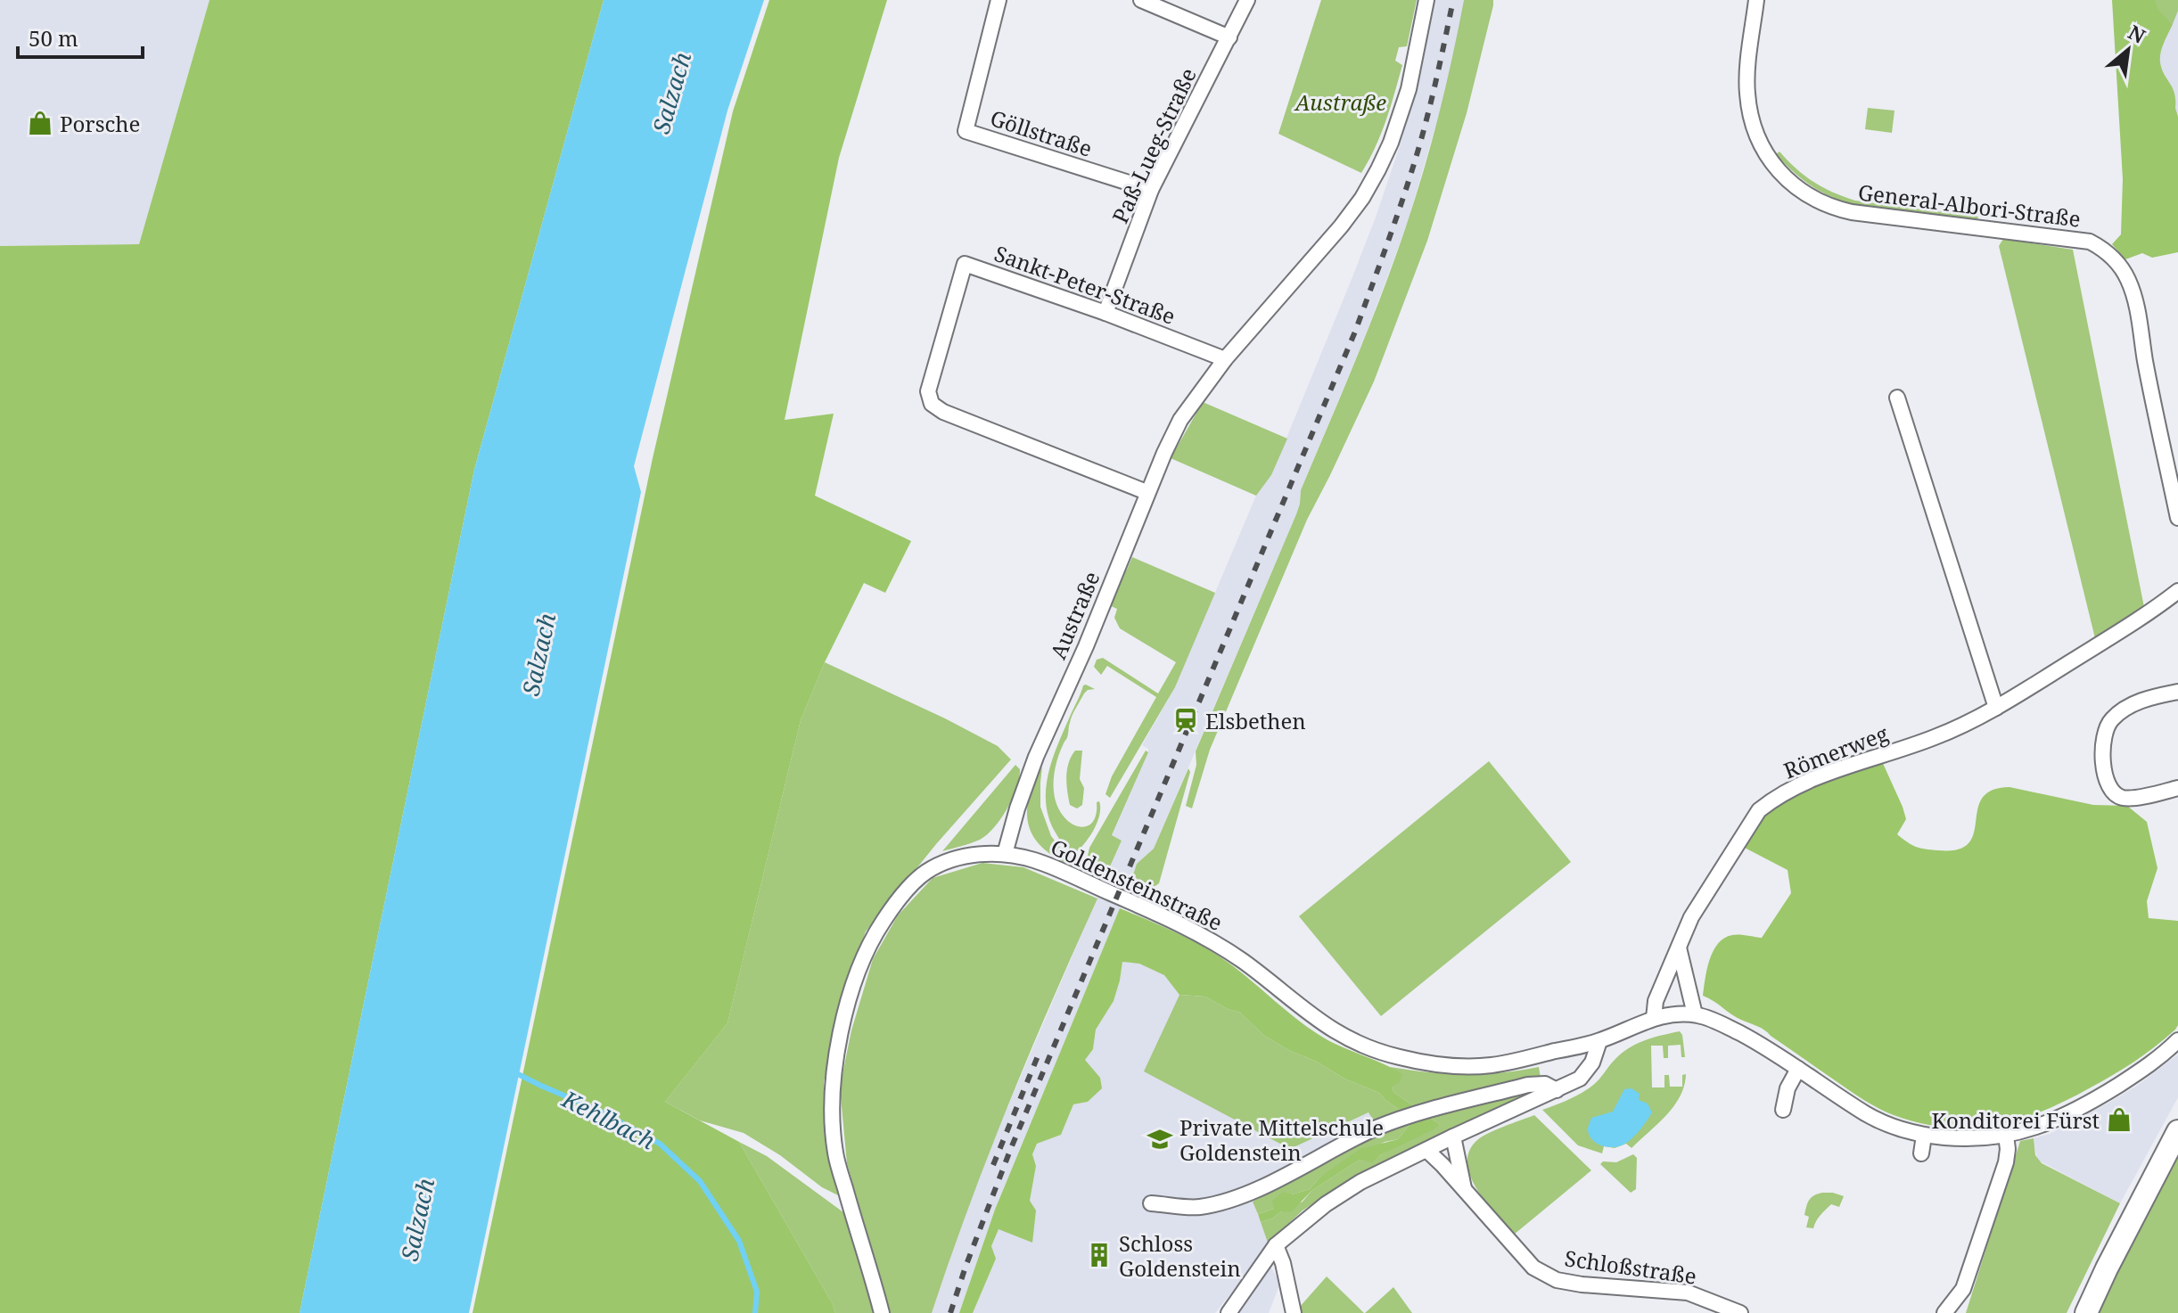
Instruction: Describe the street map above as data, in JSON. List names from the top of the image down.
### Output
{
  "streets": {
    "street": [
      "Göllstraße",
      "Paß-Lueg-Straße",
      "General-Albori-Straße",
      "Sankt-Peter-Straße",
      "Austraße",
      "Römerweg",
      "Goldensteinstraße",
      "Schloßstraße"
    ]
  },
  "crossings": [
    ["Göllstraße", "Paß-Lueg-Straße"],
    ["Paß-Lueg-Straße", "Sankt-Peter-Straße"],
    ["Sankt-Peter-Straße", "Austraße"],
    ["Austraße", "Goldensteinstraße"],
    ["Römerweg", "Goldensteinstraße"]
  ],
  "water": ["Salzach", "Kehlbach"],
  "parks": ["Austraße"],
  "places": {
    "shop": ["Porsche", "Konditorei Fürst"],
    "station": ["Elsbethen"],
    "school or university": ["Private Mittelschule Goldenstein"],
    "building": ["Schloss Goldenstein"]
  },
  "scale_bar": "50 m",
  "north": "top right"
}
